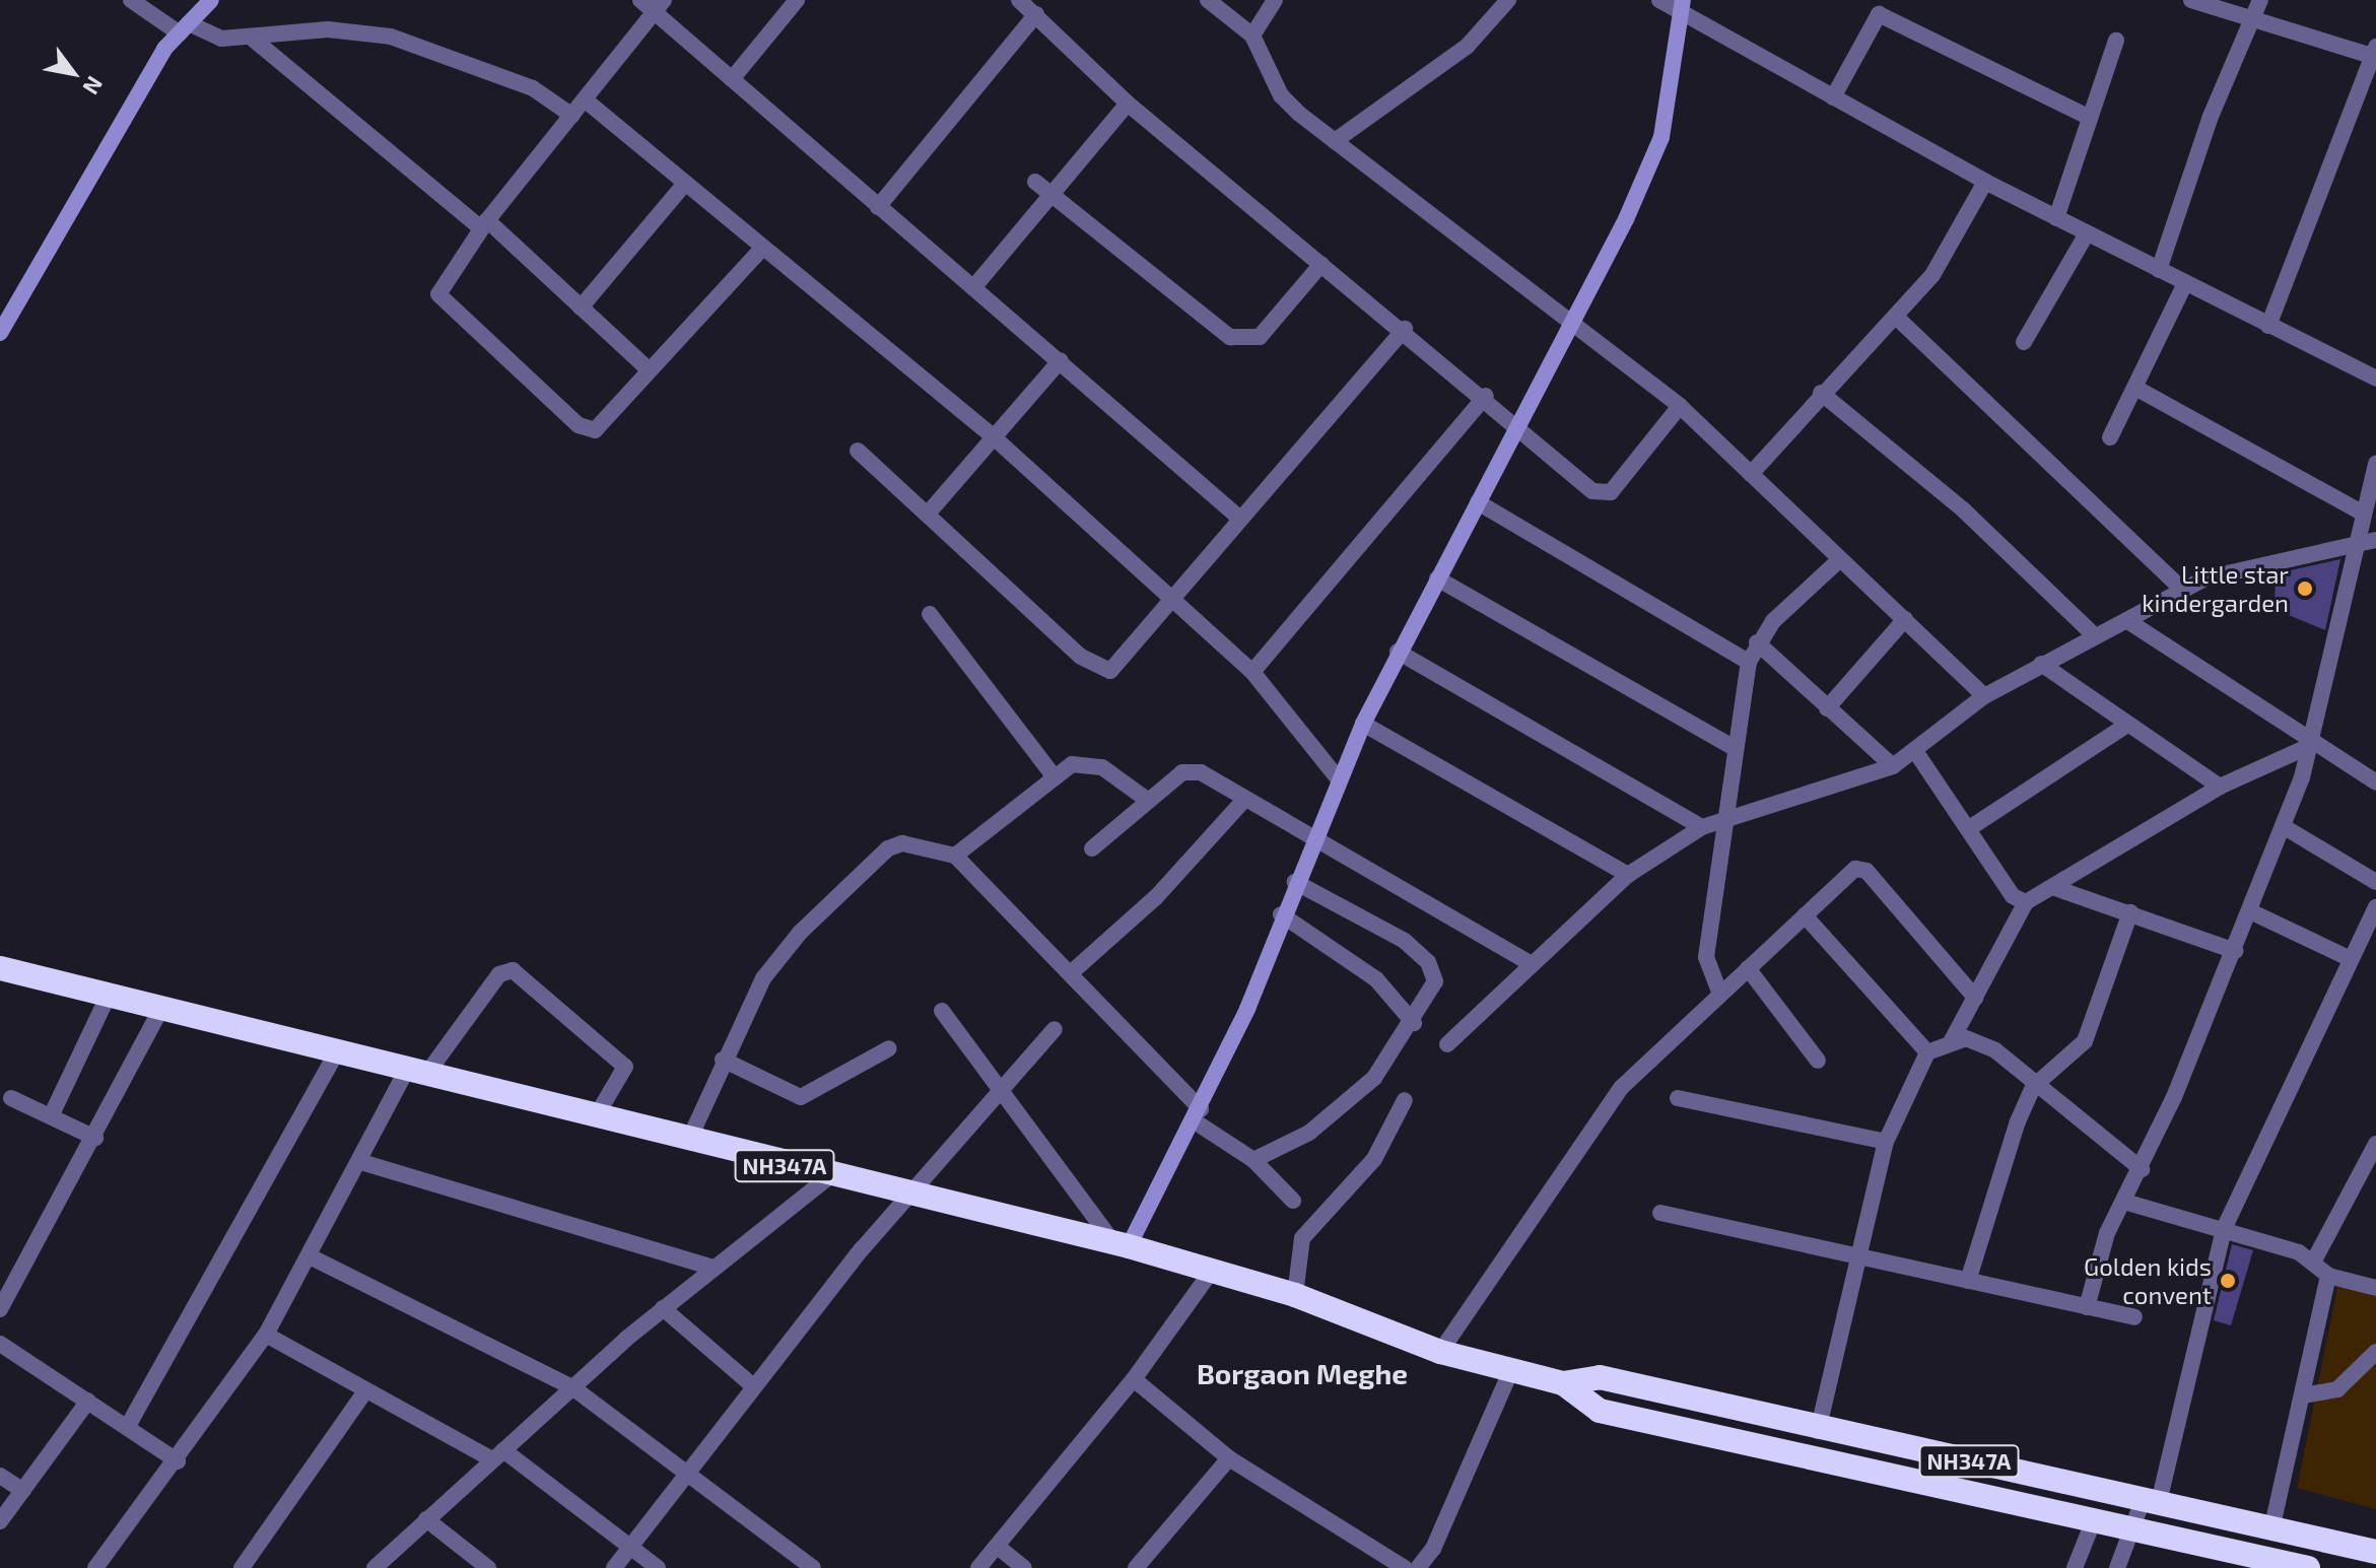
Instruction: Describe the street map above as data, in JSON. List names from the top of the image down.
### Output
{
  "streets": {
    "highway": ["NH347A"]
  },
  "districts": ["Borgaon Meghe"],
  "places": ["Little star kindergarden", "Golden kids convent"],
  "north": "bottom right"
}
